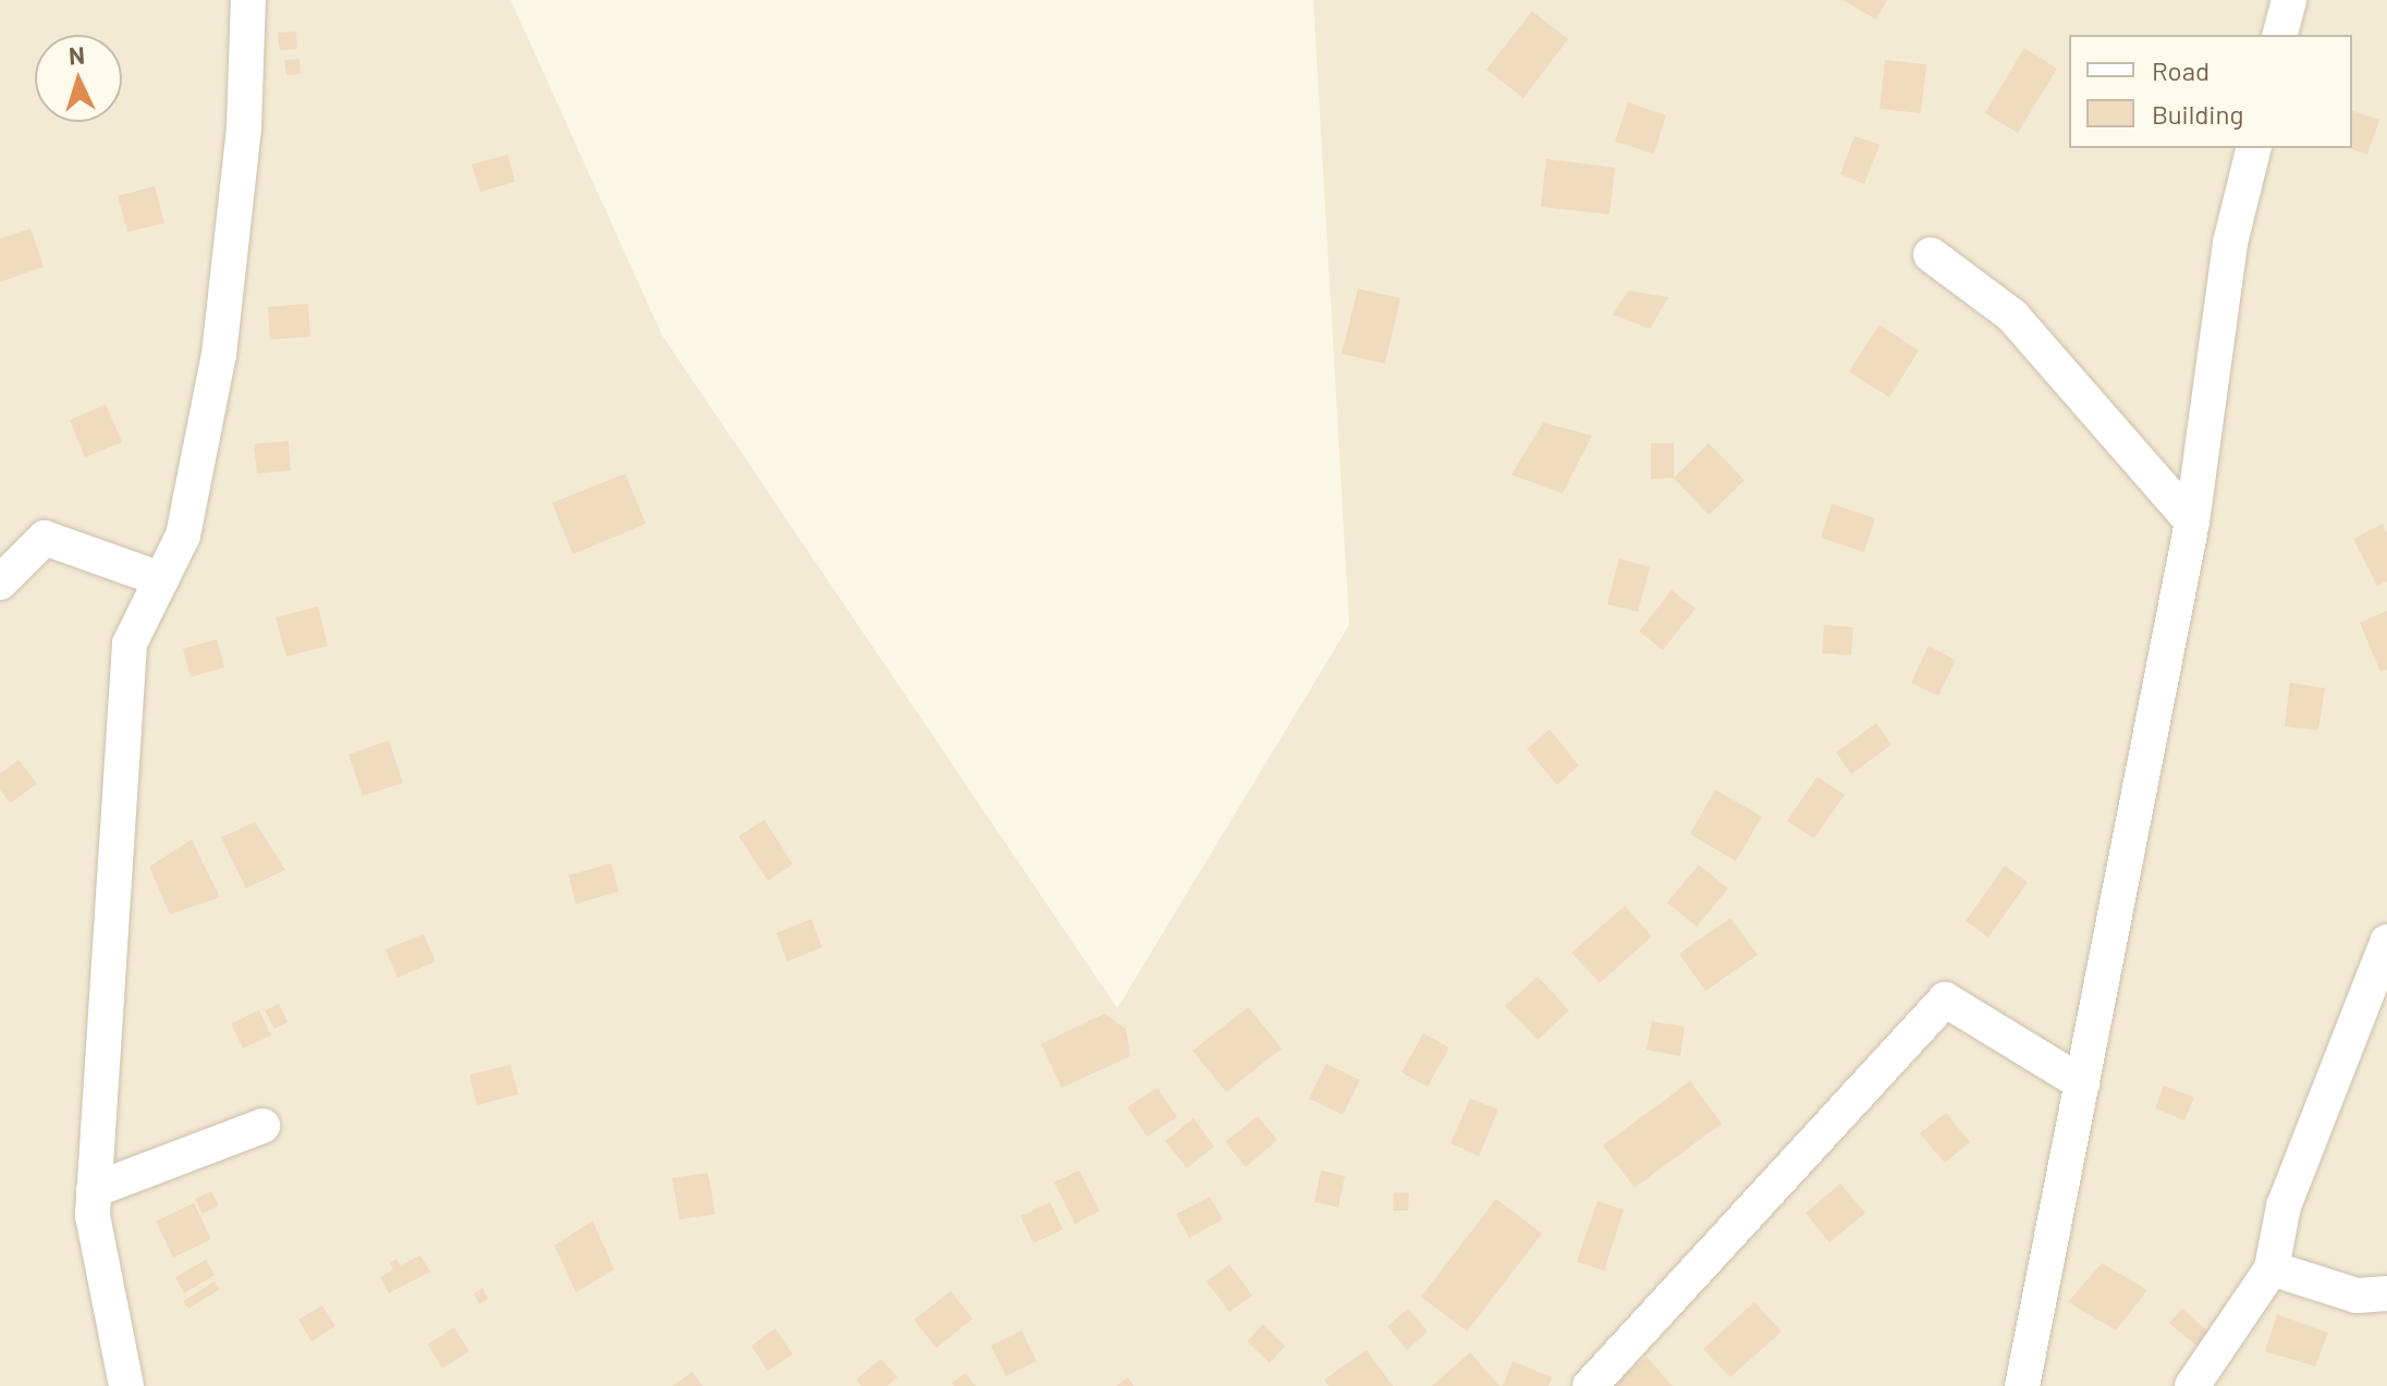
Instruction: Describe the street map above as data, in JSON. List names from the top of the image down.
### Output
{
  "legend": ["Road", "Building"],
  "north": "top"
}
